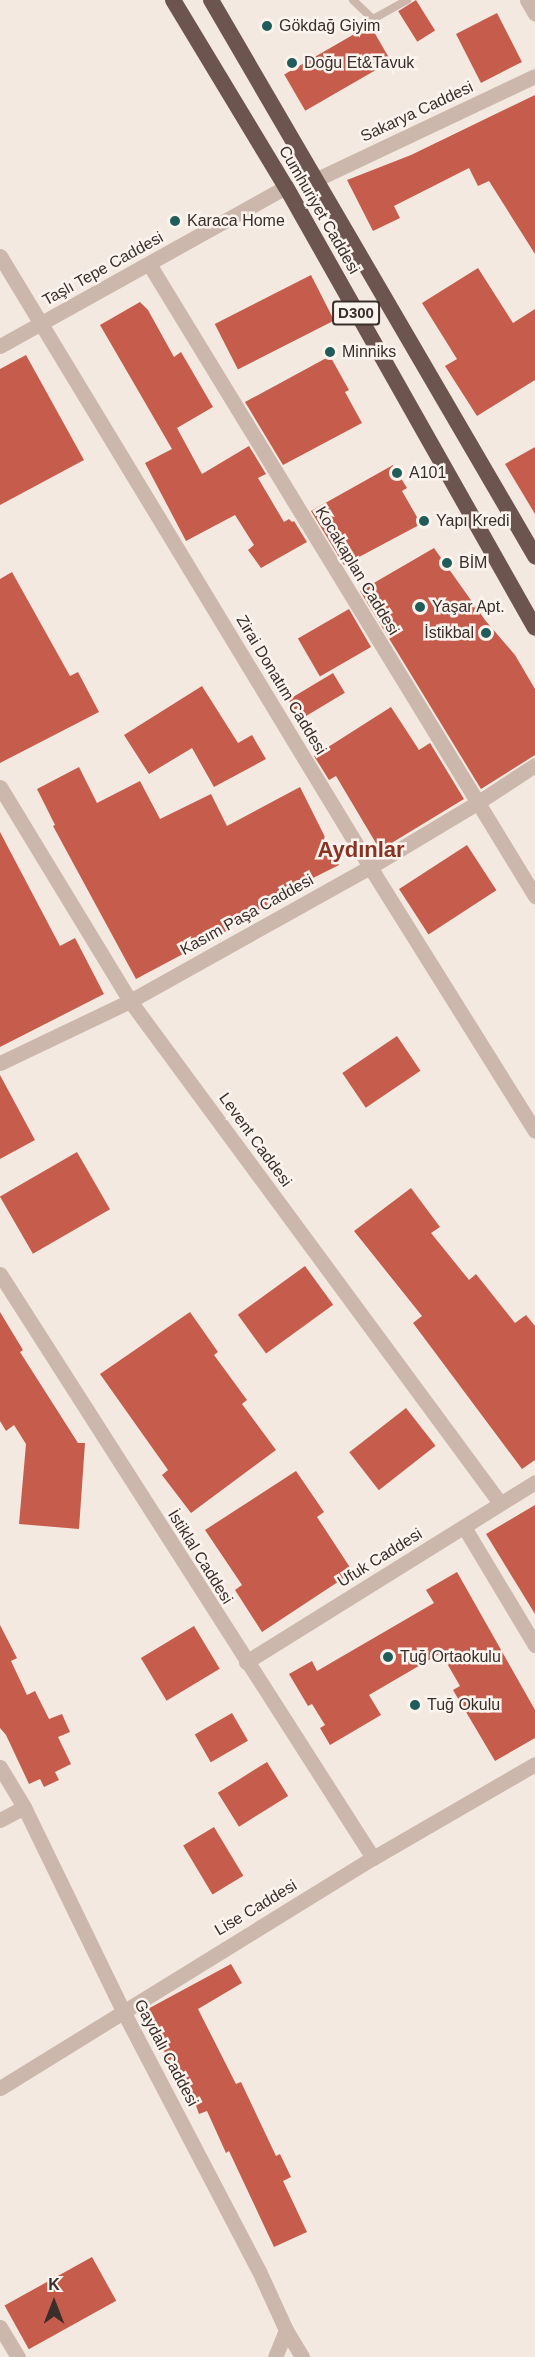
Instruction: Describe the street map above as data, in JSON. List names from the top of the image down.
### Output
{
  "streets": {
    "highway": ["Cumhuriyet Caddesi", "D300"],
    "street": [
      "Sakarya Caddesi",
      "Taşlı Tepe Caddesi",
      "Kocakaplan Caddesi",
      "Zirai Donatım Caddesi",
      "Kasım Paşa Caddesi",
      "Levent Caddesi",
      "İstiklal Caddesi",
      "Ufuk Caddesi",
      "Lise Caddesi",
      "Gaydalı Caddesi"
    ]
  },
  "crossings": [
    ["Sakarya Caddesi", "Cumhuriyet Caddesi"],
    ["Cumhuriyet Caddesi", "Taşlı Tepe Caddesi"],
    ["Taşlı Tepe Caddesi", "Kocakaplan Caddesi"],
    ["Taşlı Tepe Caddesi", "Zirai Donatım Caddesi"],
    ["Kocakaplan Caddesi", "Kasım Paşa Caddesi"],
    ["Zirai Donatım Caddesi", "Kasım Paşa Caddesi"],
    ["Kasım Paşa Caddesi", "Levent Caddesi"],
    ["Levent Caddesi", "Ufuk Caddesi"],
    ["İstiklal Caddesi", "Ufuk Caddesi"],
    ["İstiklal Caddesi", "Lise Caddesi"],
    ["Lise Caddesi", "Gaydalı Caddesi"]
  ],
  "districts": ["Aydınlar"],
  "places": [
    "Gökdağ Giyim",
    "Doğu Et&Tavuk",
    "Karaca Home",
    "Minniks",
    "A101",
    "Yapı Kredi",
    "BİM",
    "Yaşar Apt.",
    "İstikbal",
    "Tuğ Ortaokulu",
    "Tuğ Okulu"
  ],
  "north": "top"
}
